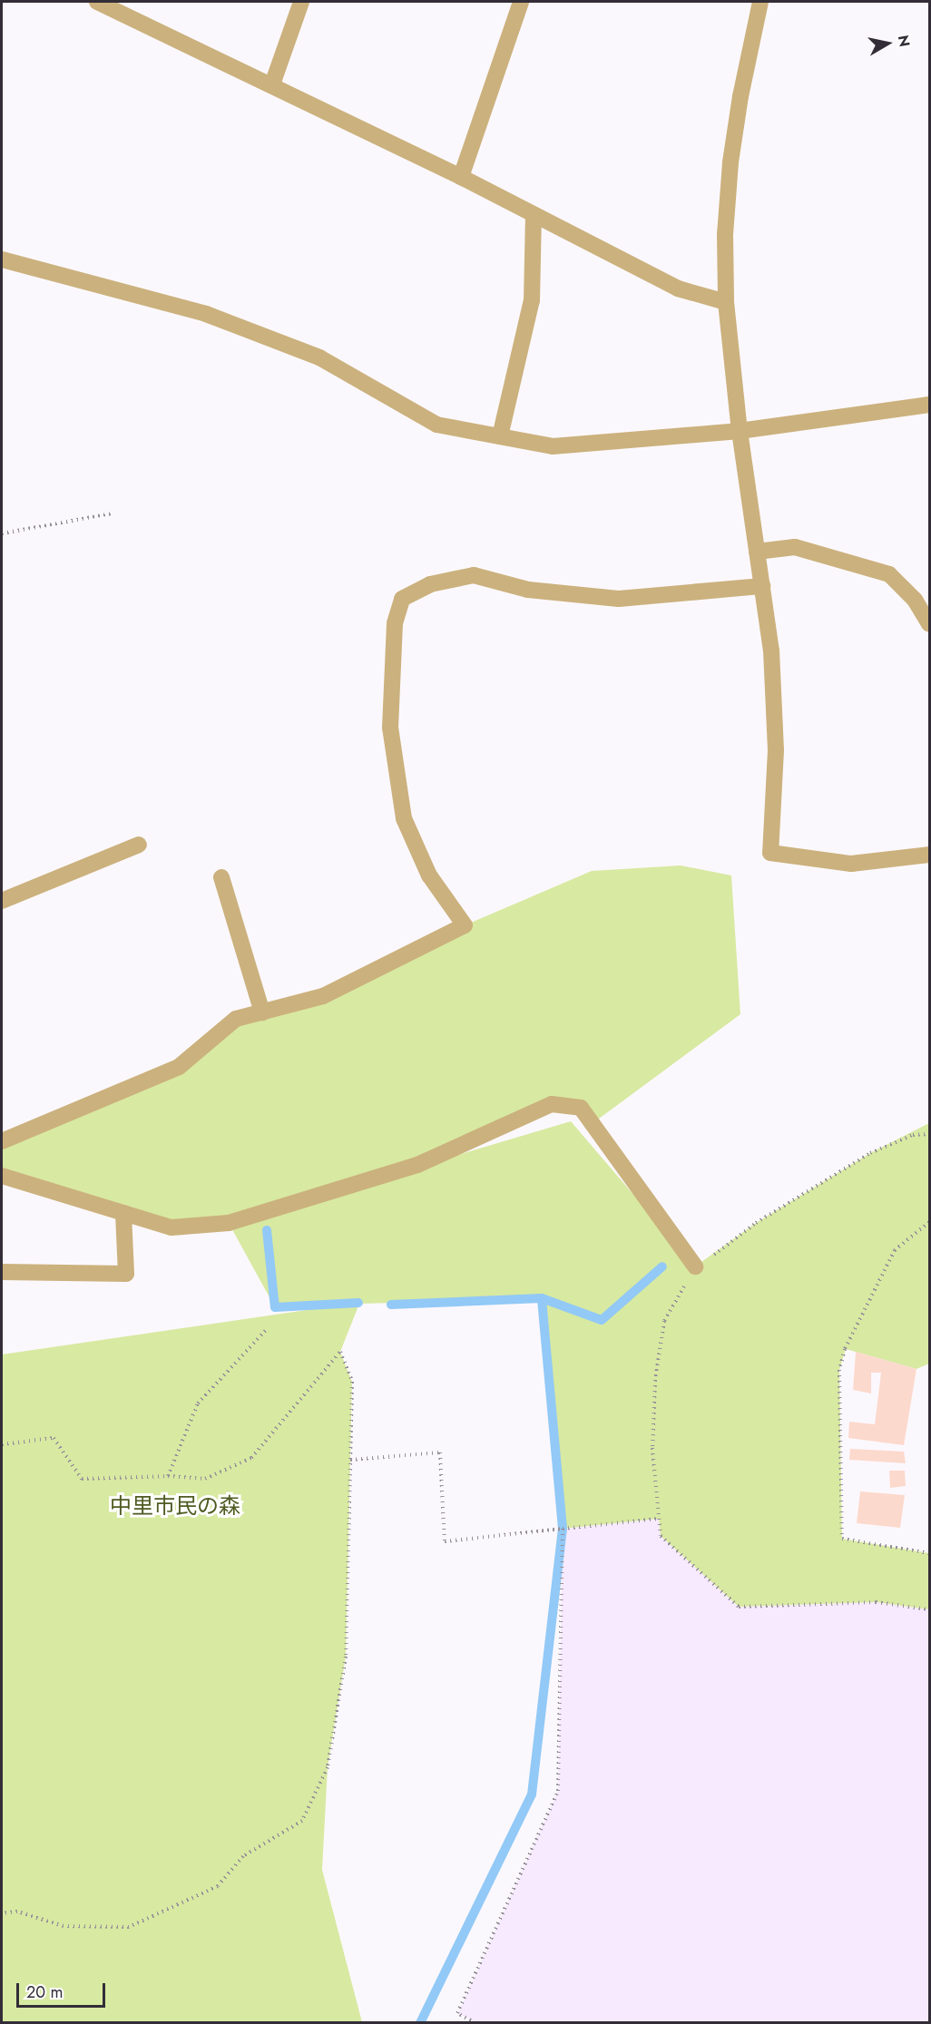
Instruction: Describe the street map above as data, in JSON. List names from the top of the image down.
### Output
{
  "parks": ["中里市民の森"],
  "scale_bar": "20 m",
  "north": "right"
}
